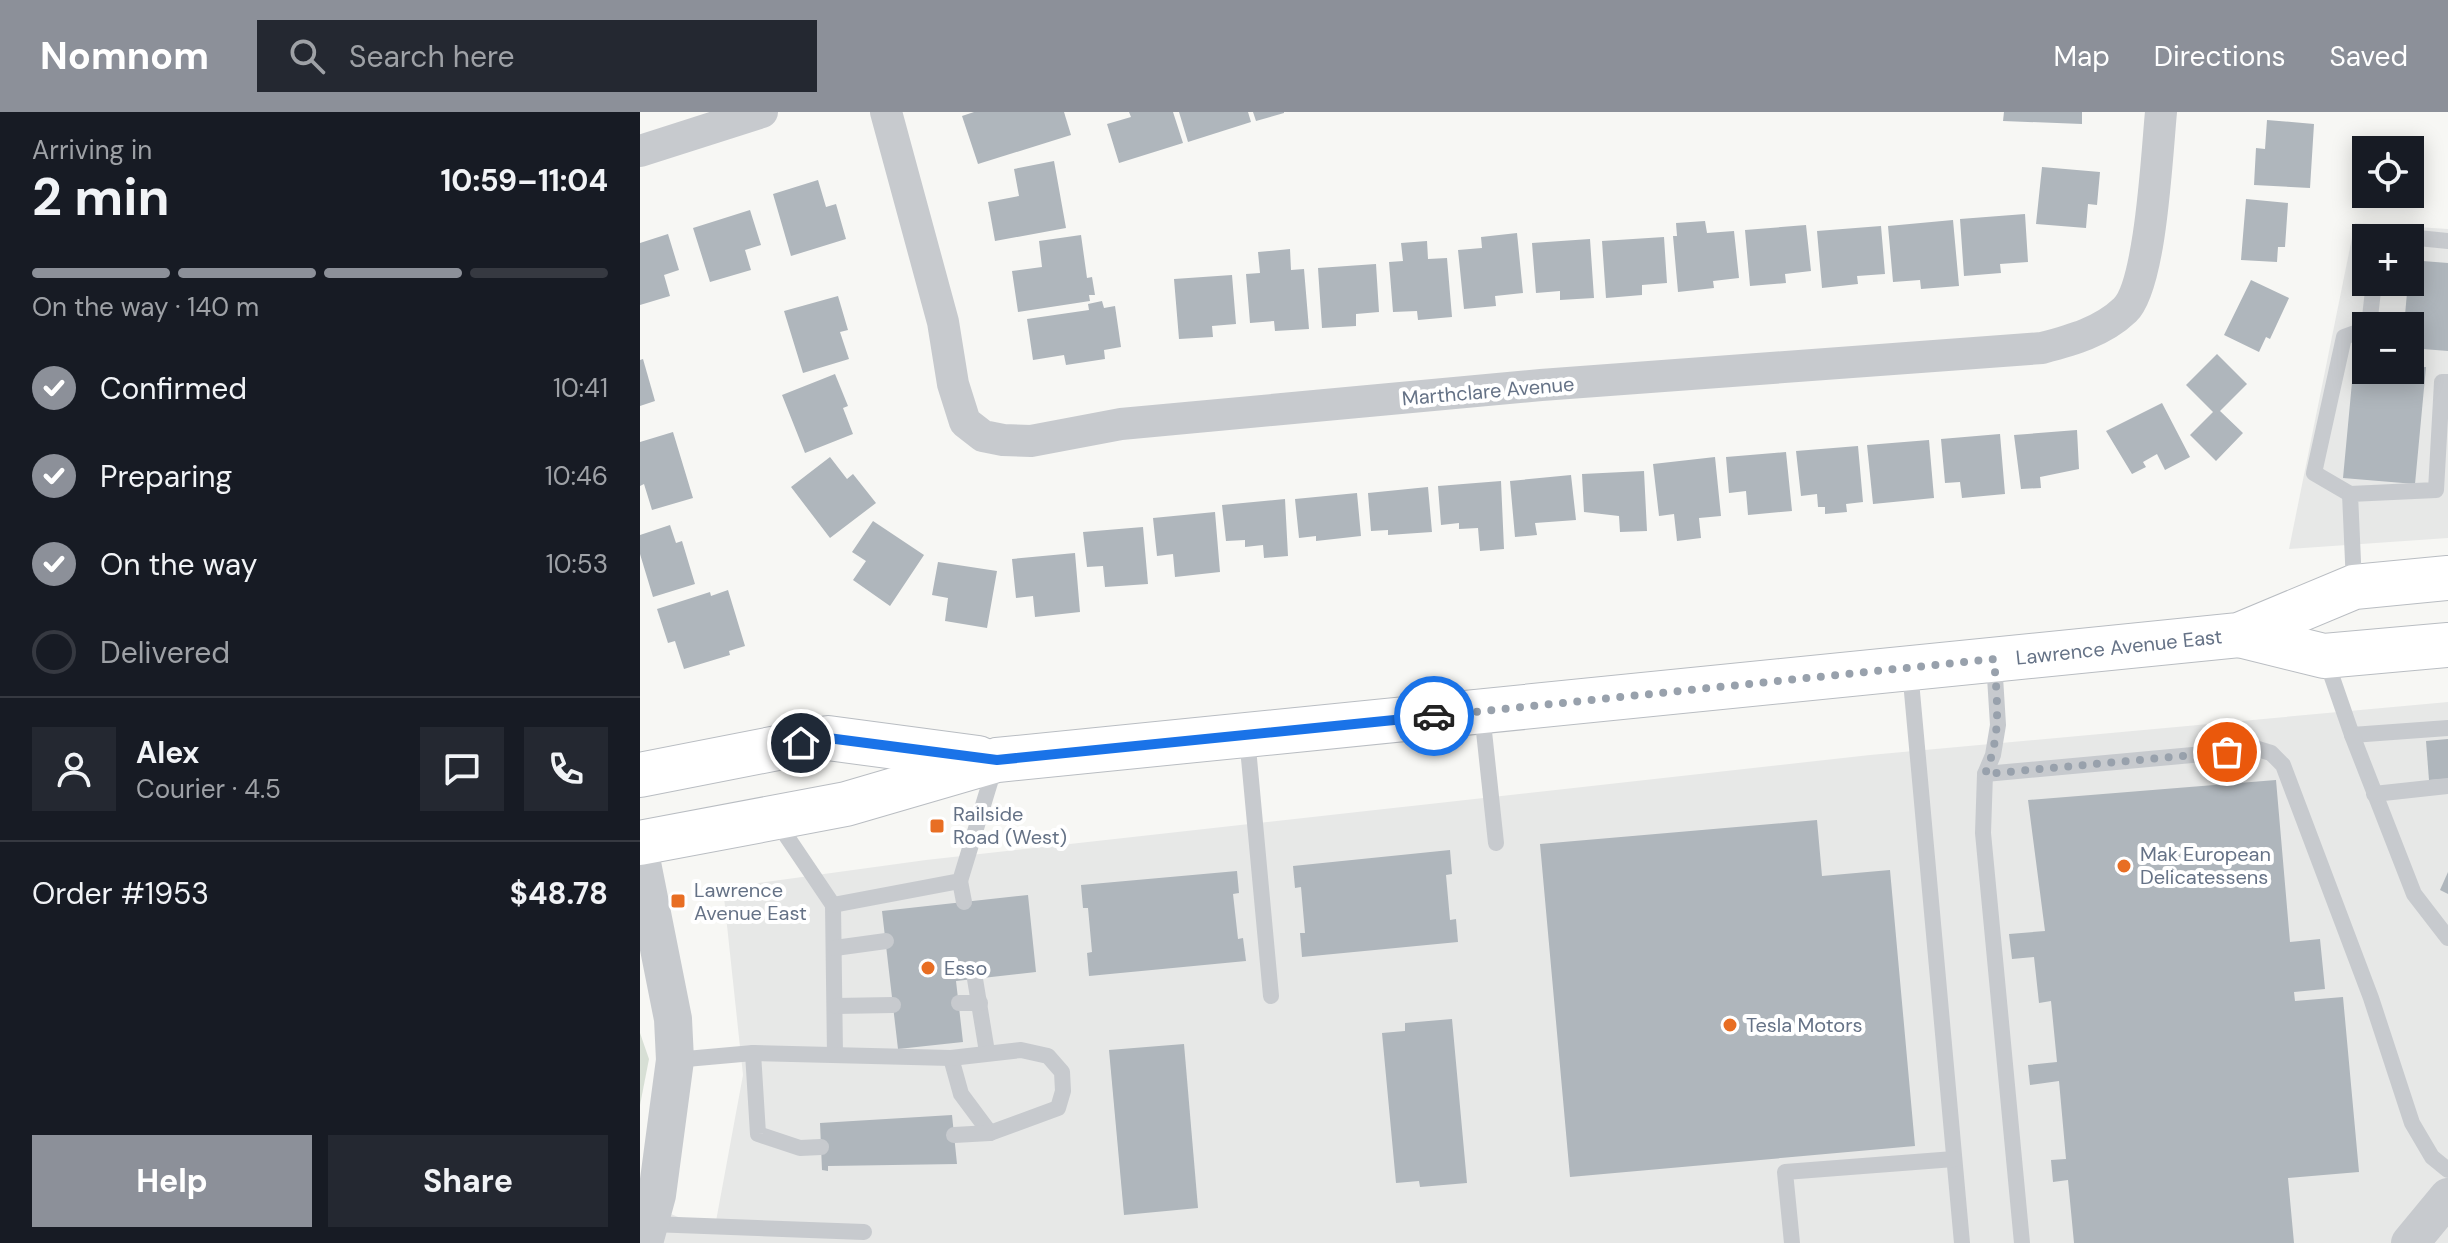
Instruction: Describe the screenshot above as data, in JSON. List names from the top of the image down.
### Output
{
  "streets": {
    "main road": ["Lawrence Avenue East"],
    "street": ["Marthclare Avenue"]
  },
  "places": {
    "transit": ["Railside Road (West)", "Lawrence Avenue East"],
    "other": ["Mak European Delicatessens", "Esso", "Tesla Motors"]
  },
  "page": {
    "header": "Nomnom",
    "search": "Search here",
    "nav": ["Map", "Directions", "Saved"],
    "heading": ["2 min", "Arriving in", "10:59–11:04"],
    "panel": [
      "Alex",
      "Courier · 4.5",
      "Order #1953",
      "$48.78"
    ],
    "map_buttons": ["+", "−"],
    "bar": "On the way · 140 m",
    "list": [
      ["Confirmed", "10:41"],
      ["Preparing", "10:46"],
      ["On the way", "10:53"],
      "Delivered"
    ],
    "buttons": ["Help", "Share"]
  }
}
